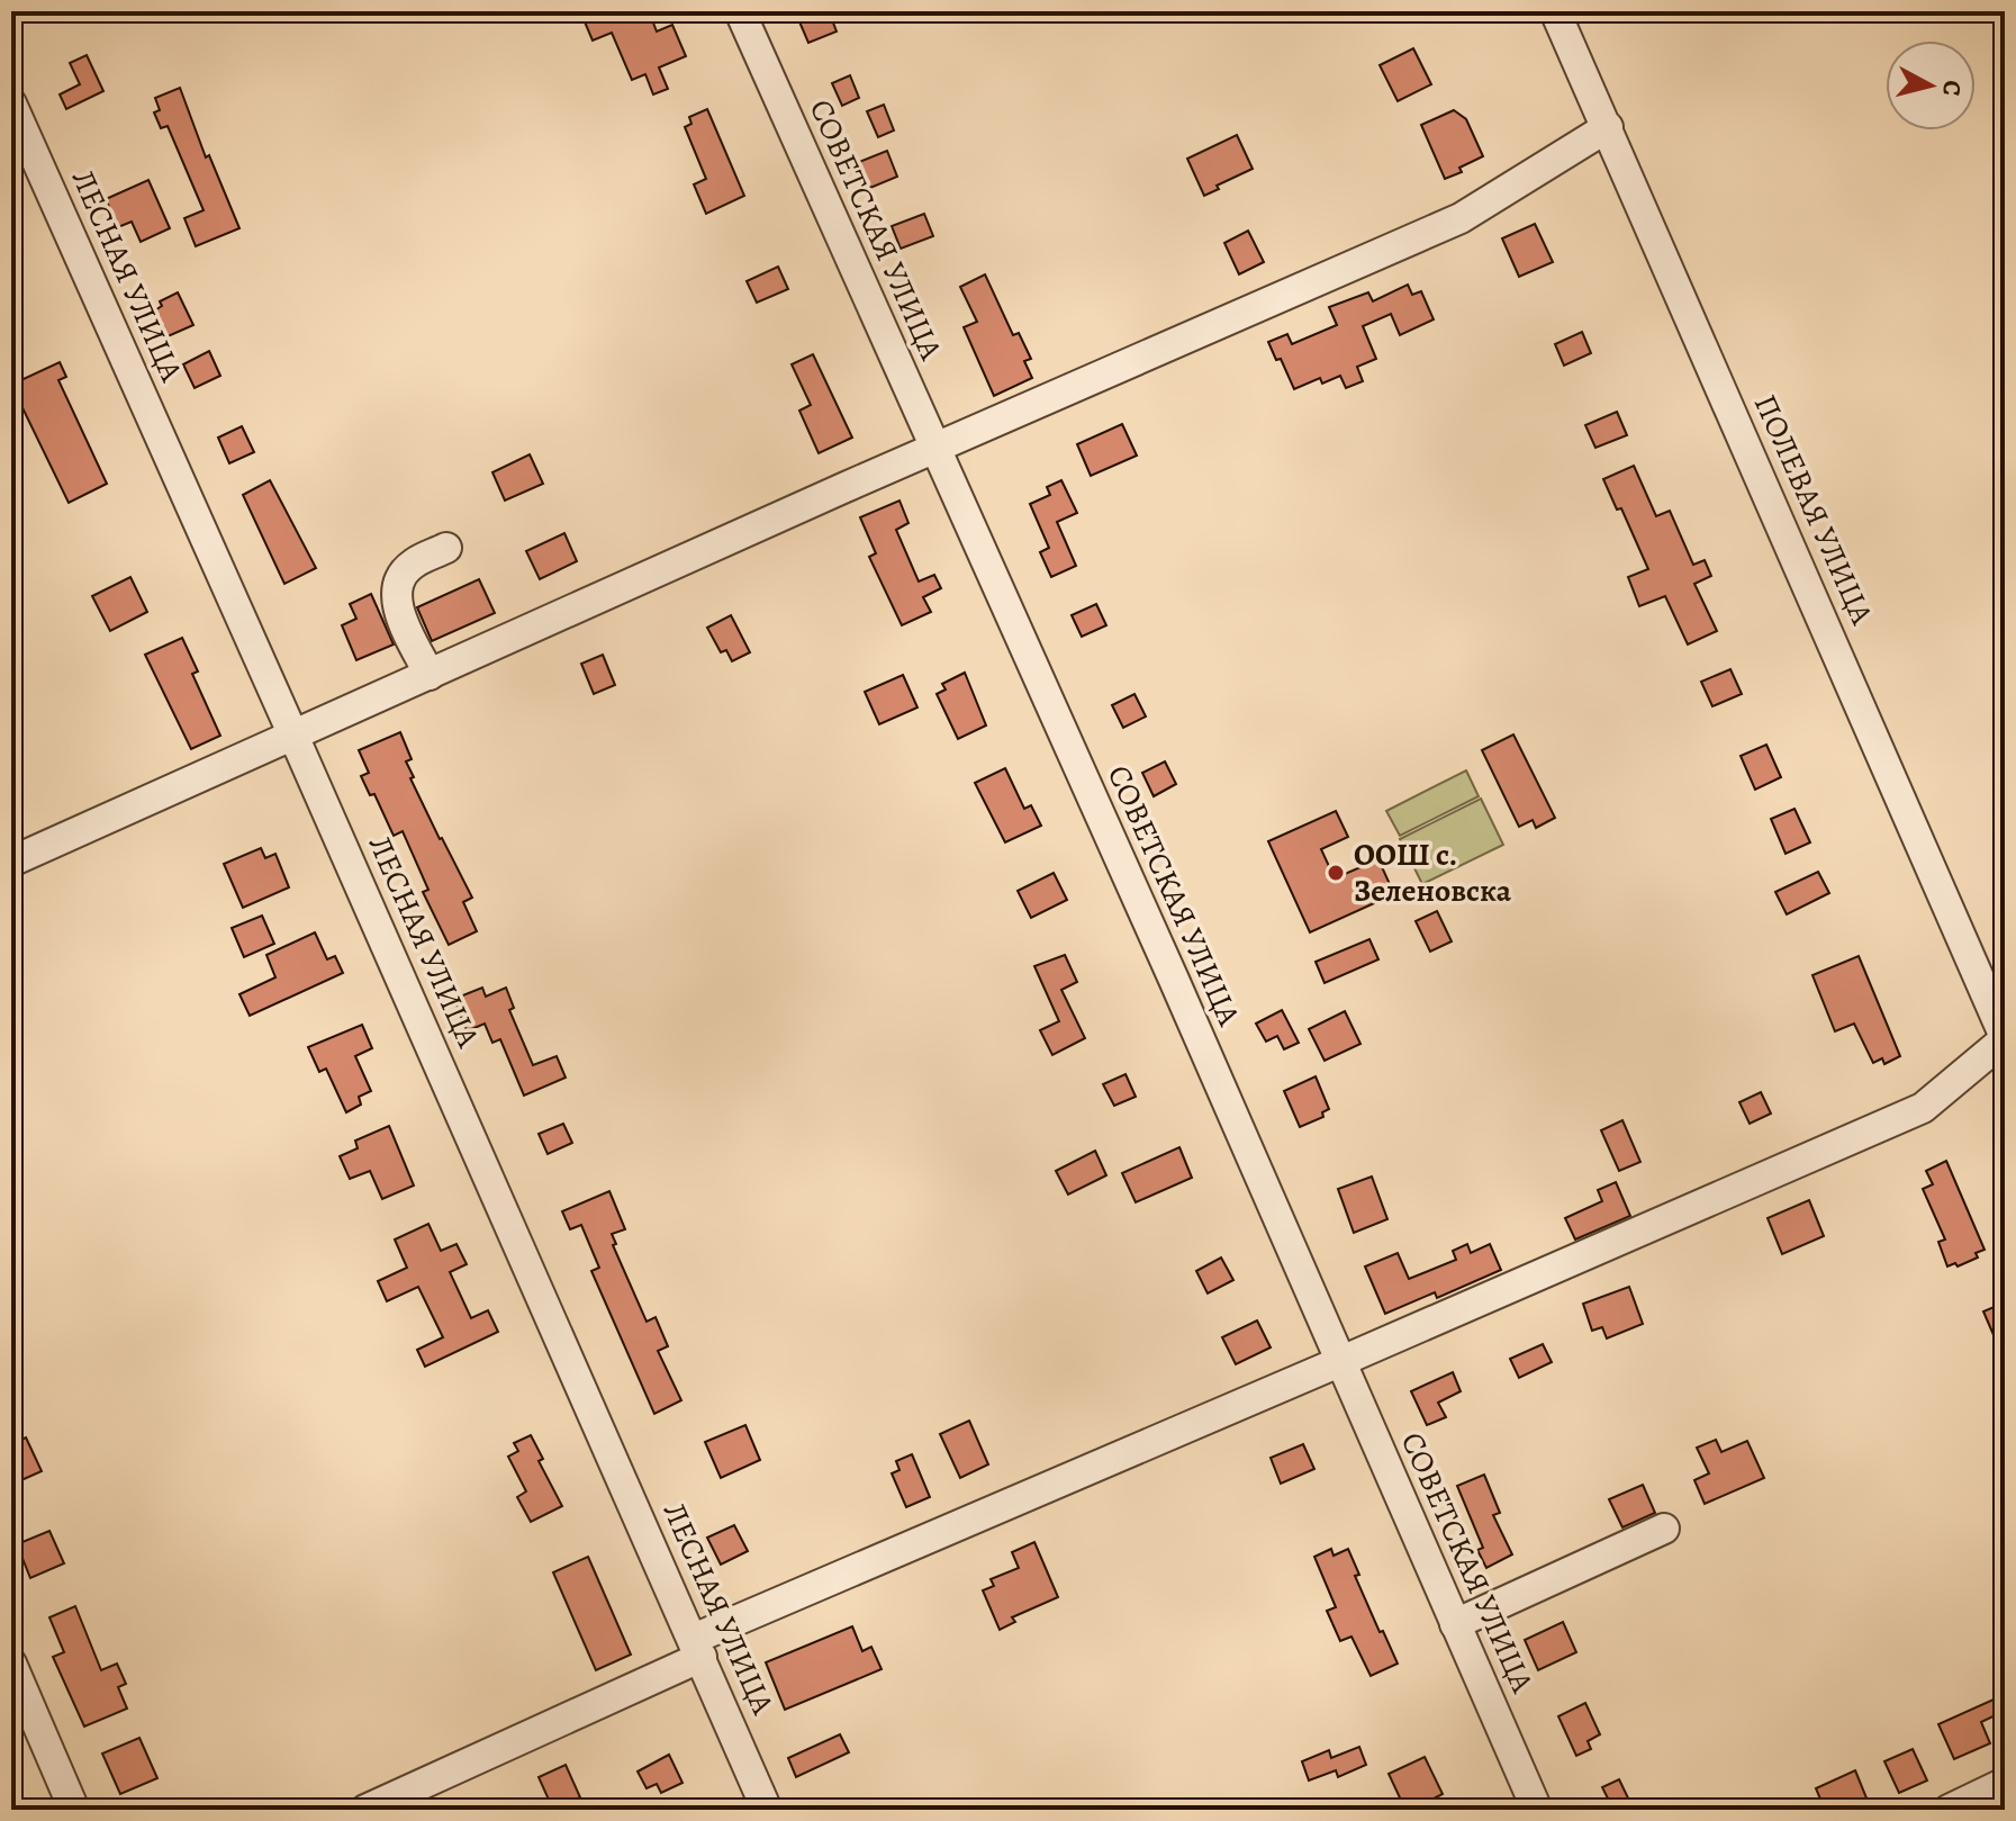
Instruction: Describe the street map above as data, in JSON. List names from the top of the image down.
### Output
{
  "streets": {
    "street": ["СОВЕТСКАЯ УЛИЦА", "ЛЕСНАЯ УЛИЦА", "ПОЛЕВАЯ УЛИЦА"]
  },
  "places": ["ООШ с. Зеленовска"],
  "north": "right"
}
